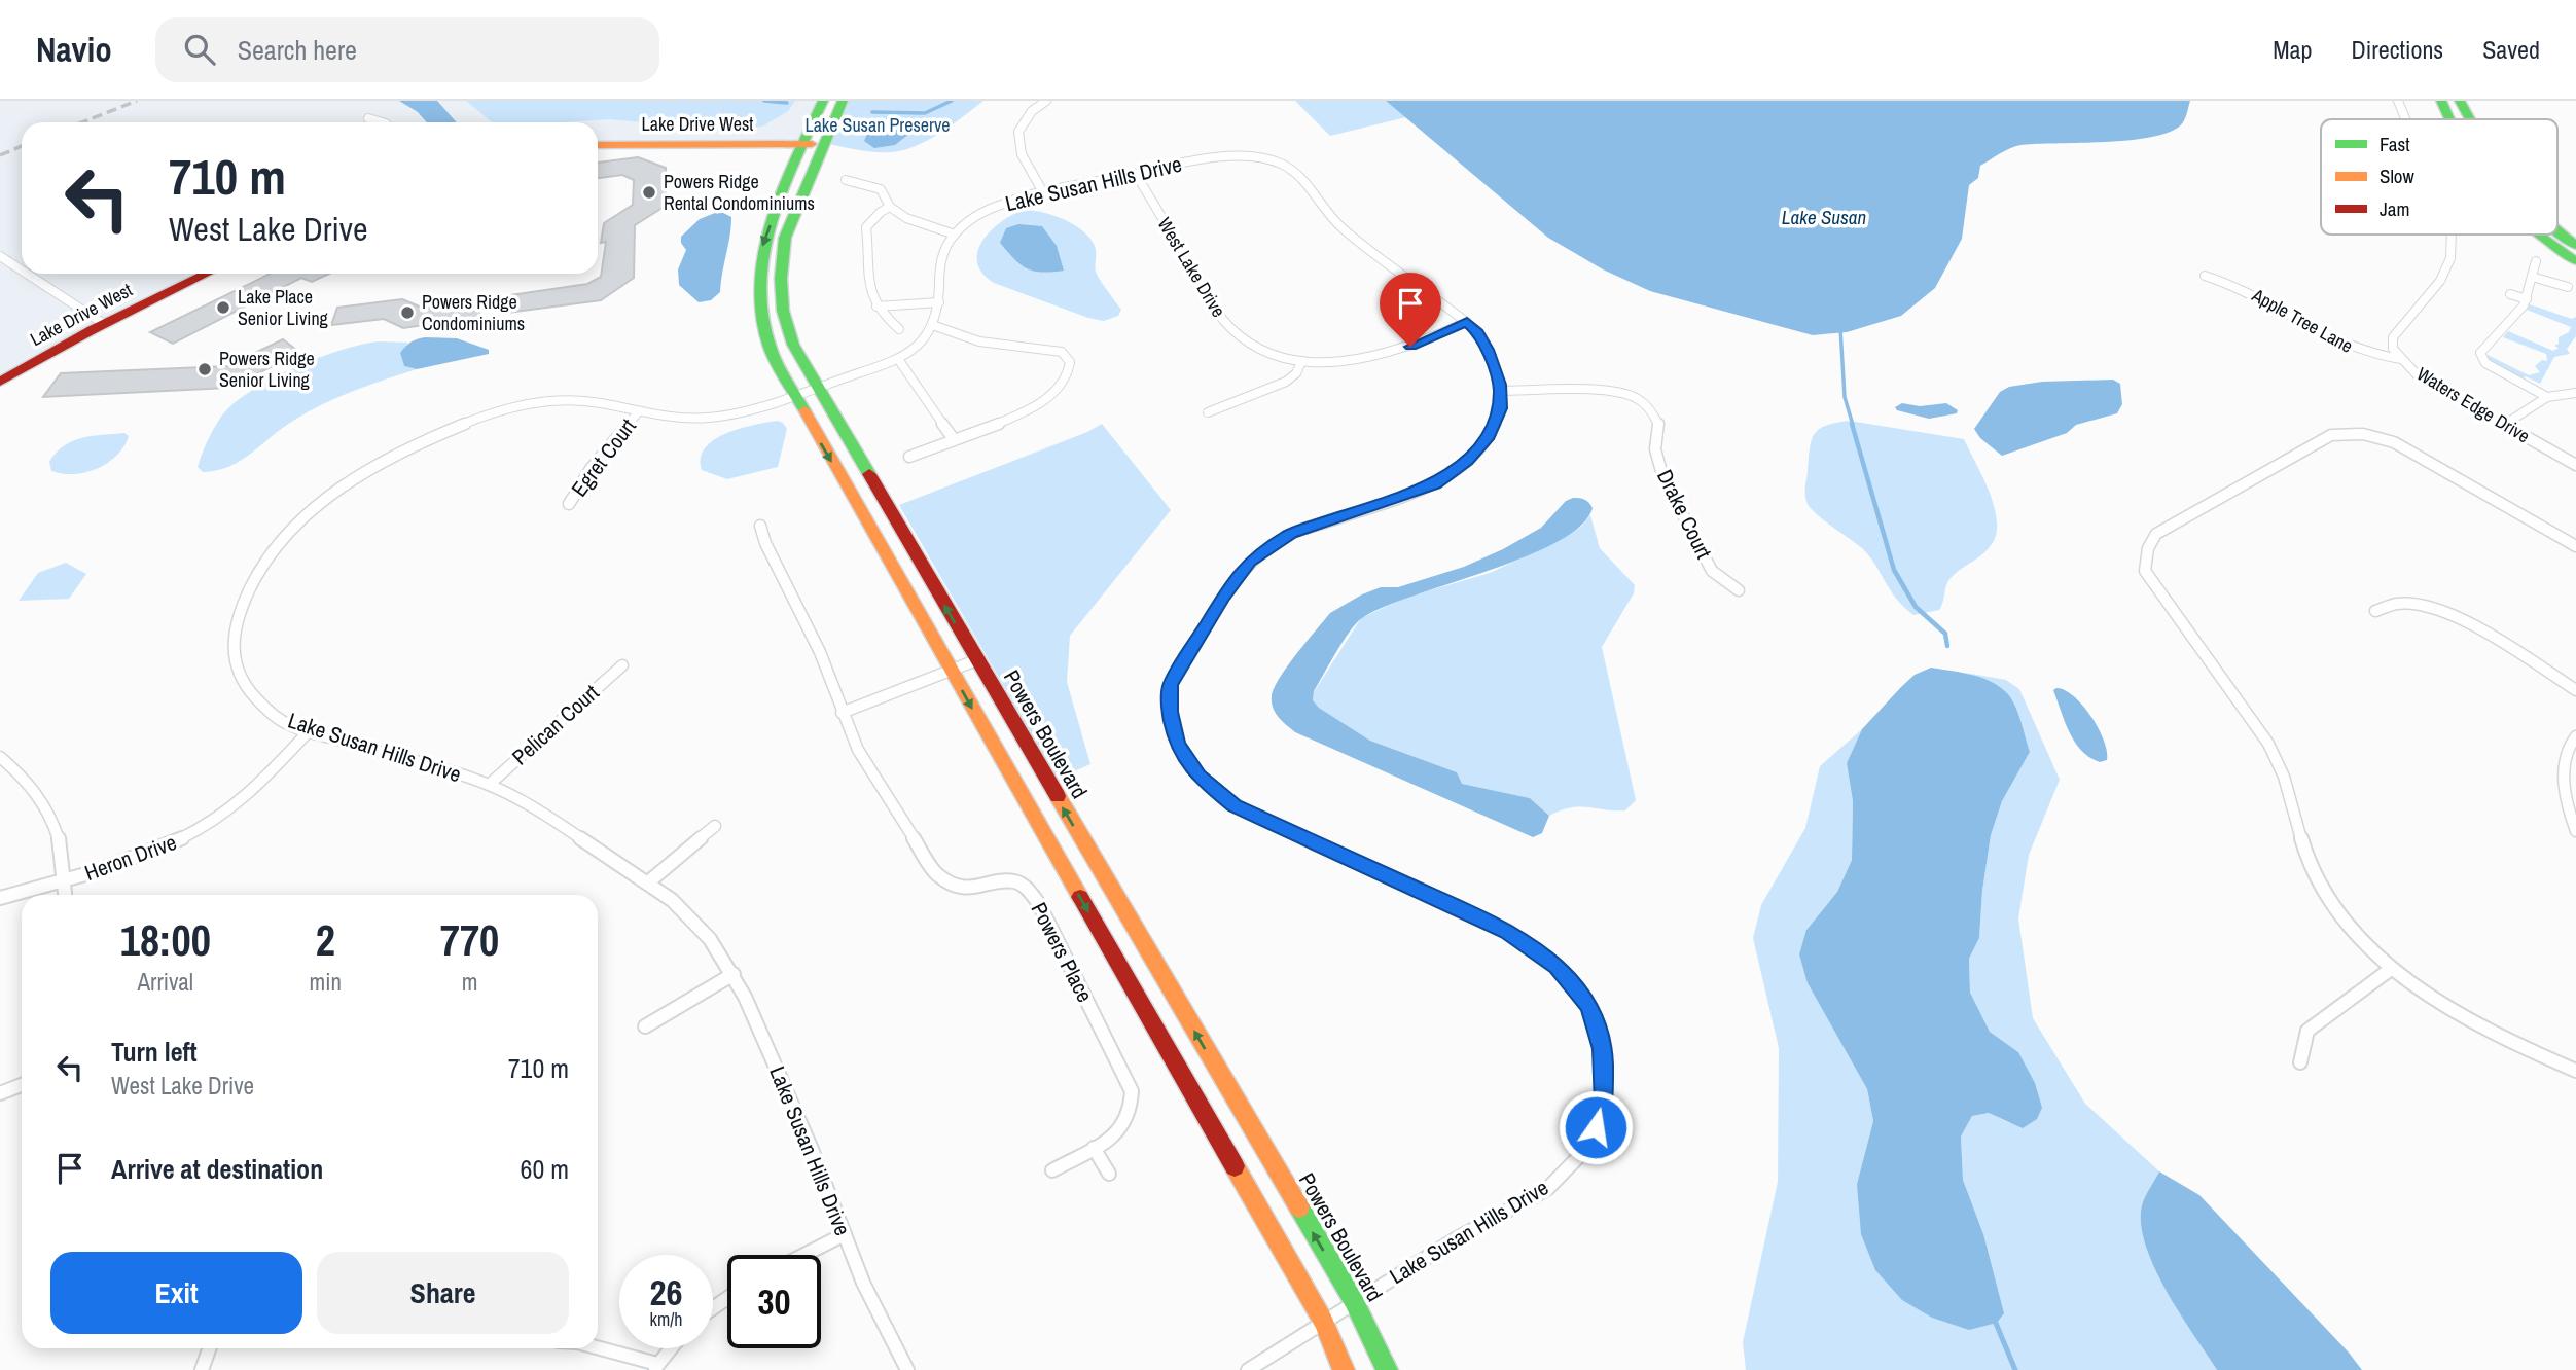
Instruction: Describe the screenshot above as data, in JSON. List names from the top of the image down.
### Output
{
  "streets": {
    "main road": ["Lake Drive West", "Powers Boulevard"],
    "street": [
      "Lake Susan Hills Drive",
      "West Lake Drive",
      "Apple Tree Lane",
      "Waters Edge Drive",
      "Egret Court",
      "Drake Court",
      "Pelican Court",
      "Heron Drive",
      "Powers Place"
    ]
  },
  "crossings": [
    ["Lake Drive West", "Powers Boulevard"],
    ["Lake Susan Hills Drive", "West Lake Drive"],
    ["Lake Susan Hills Drive", "Egret Court"],
    ["Lake Susan Hills Drive", "Drake Court"],
    ["Lake Susan Hills Drive", "Pelican Court"],
    ["Lake Susan Hills Drive", "Powers Boulevard"],
    ["Lake Susan Hills Drive", "Heron Drive"],
    ["Apple Tree Lane", "Waters Edge Drive"]
  ],
  "water": ["Lake Susan"],
  "parks": ["Lake Susan Preserve"],
  "places": [
    "Powers Ridge Rental Condominiums",
    "Lake Place Senior Living",
    "Powers Ridge Condominiums",
    "Powers Ridge Senior Living"
  ],
  "legend": ["Fast", "Slow", "Jam"],
  "page": {
    "header": "Navio",
    "search": "Search here",
    "nav": ["Map", "Directions", "Saved"],
    "turn": ["710 m", "West Lake Drive"],
    "eta": [
      "18:00",
      "Arrival",
      "2",
      "min",
      "770",
      "m"
    ],
    "list": [
      {
        "name": "Turn left",
        "note": "West Lake Drive",
        "value": "710 m"
      },
      {
        "name": "Arrive at destination",
        "value": "60 m"
      }
    ],
    "buttons": ["Exit", "Share"],
    "speed": "26 km/h",
    "limit": "30"
  }
}
